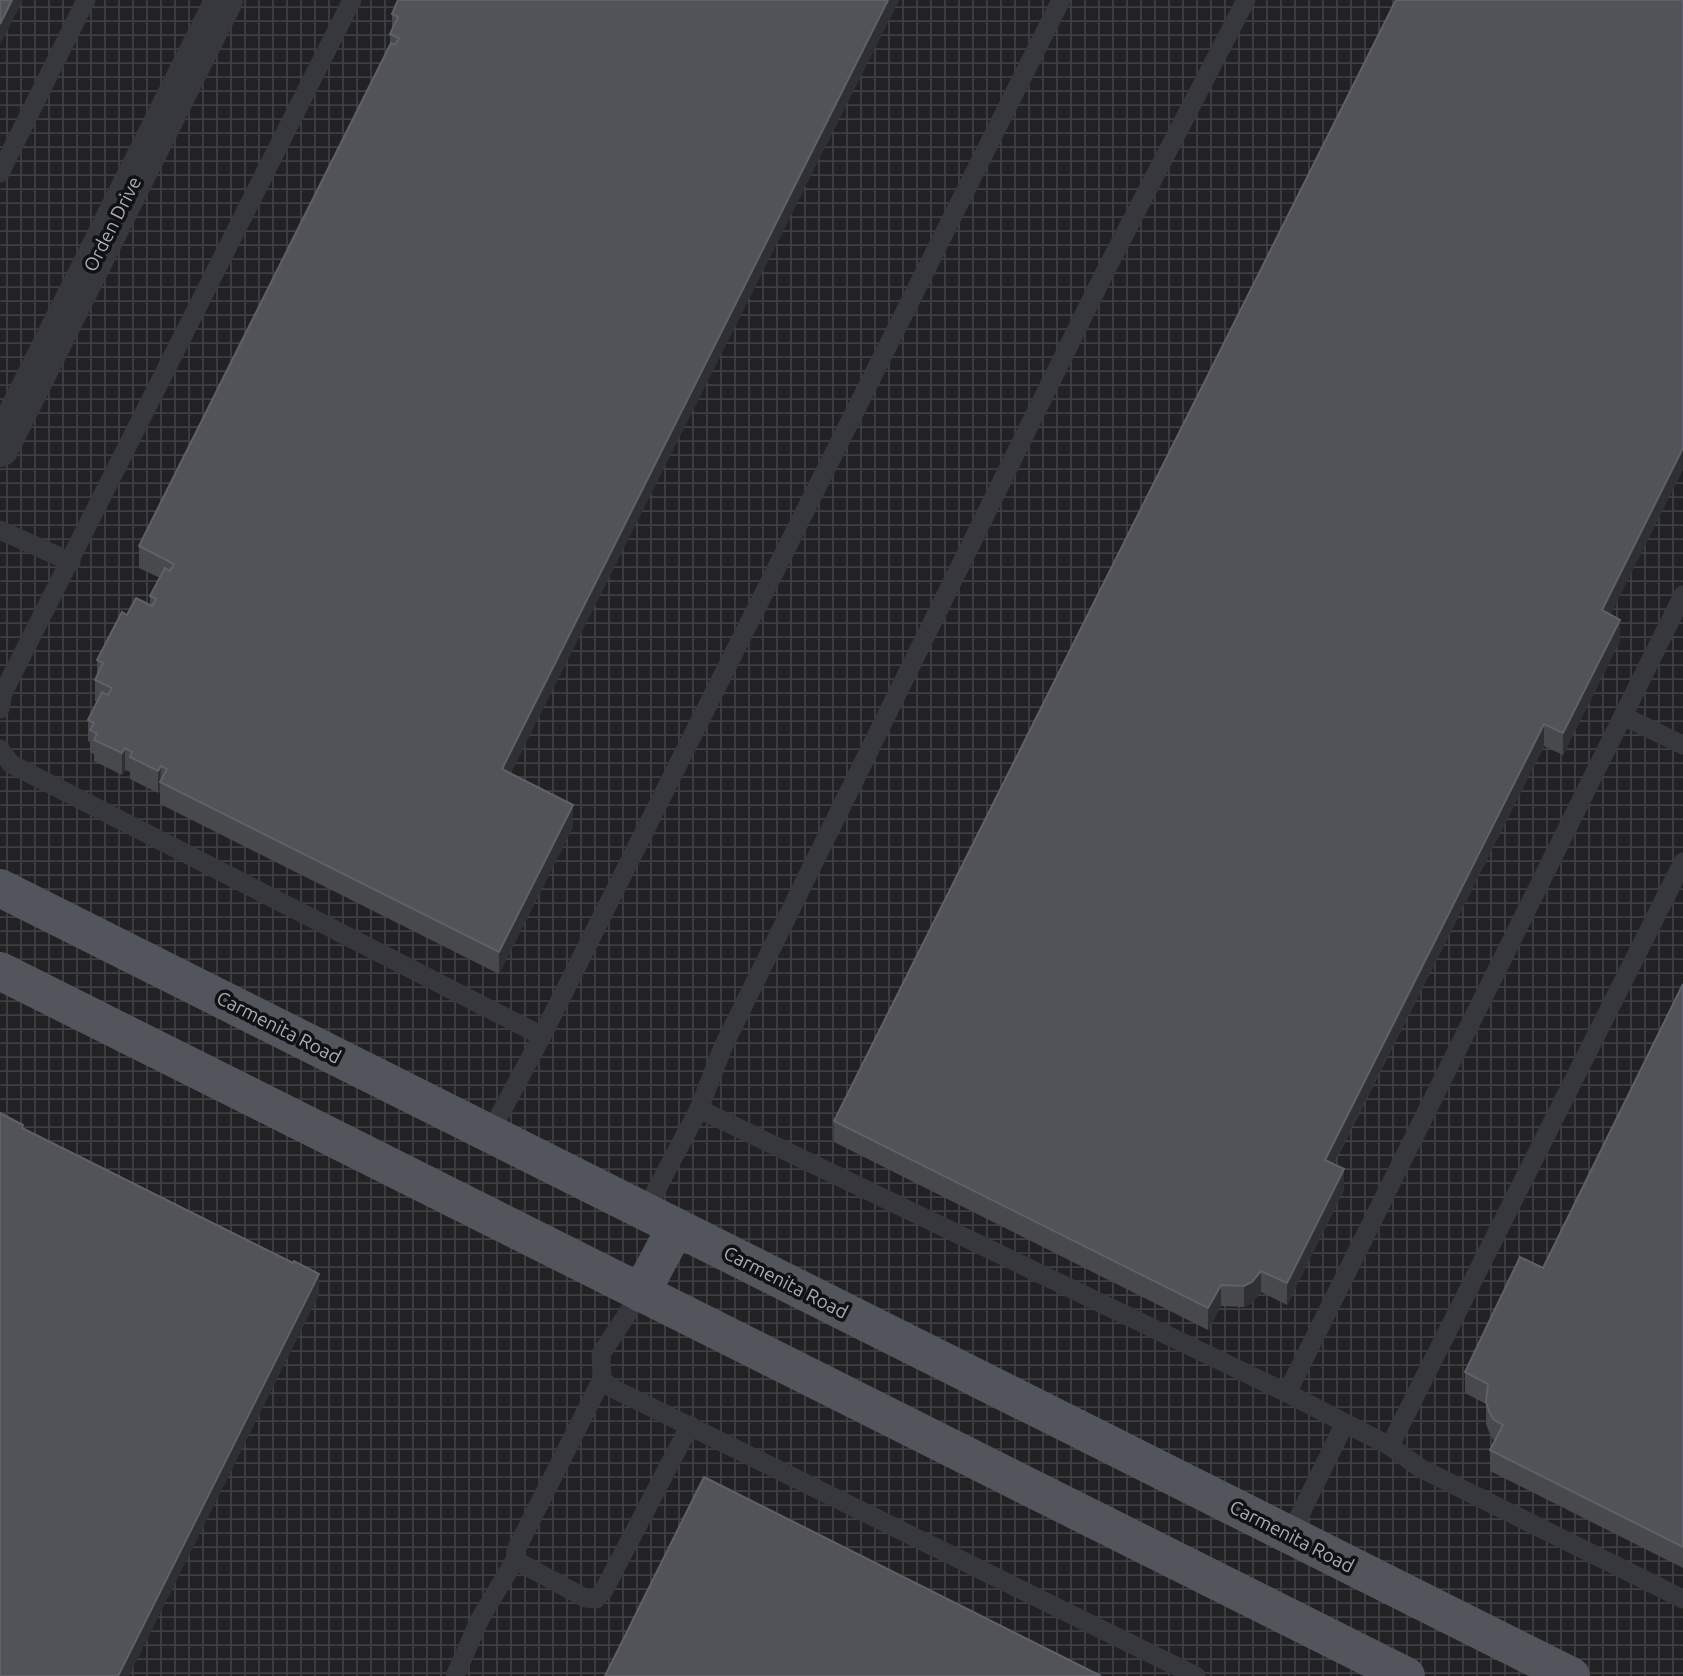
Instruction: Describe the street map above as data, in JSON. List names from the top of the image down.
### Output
{
  "streets": {
    "main road": ["Carmenita Road"],
    "street": ["Orden Drive"]
  }
}
